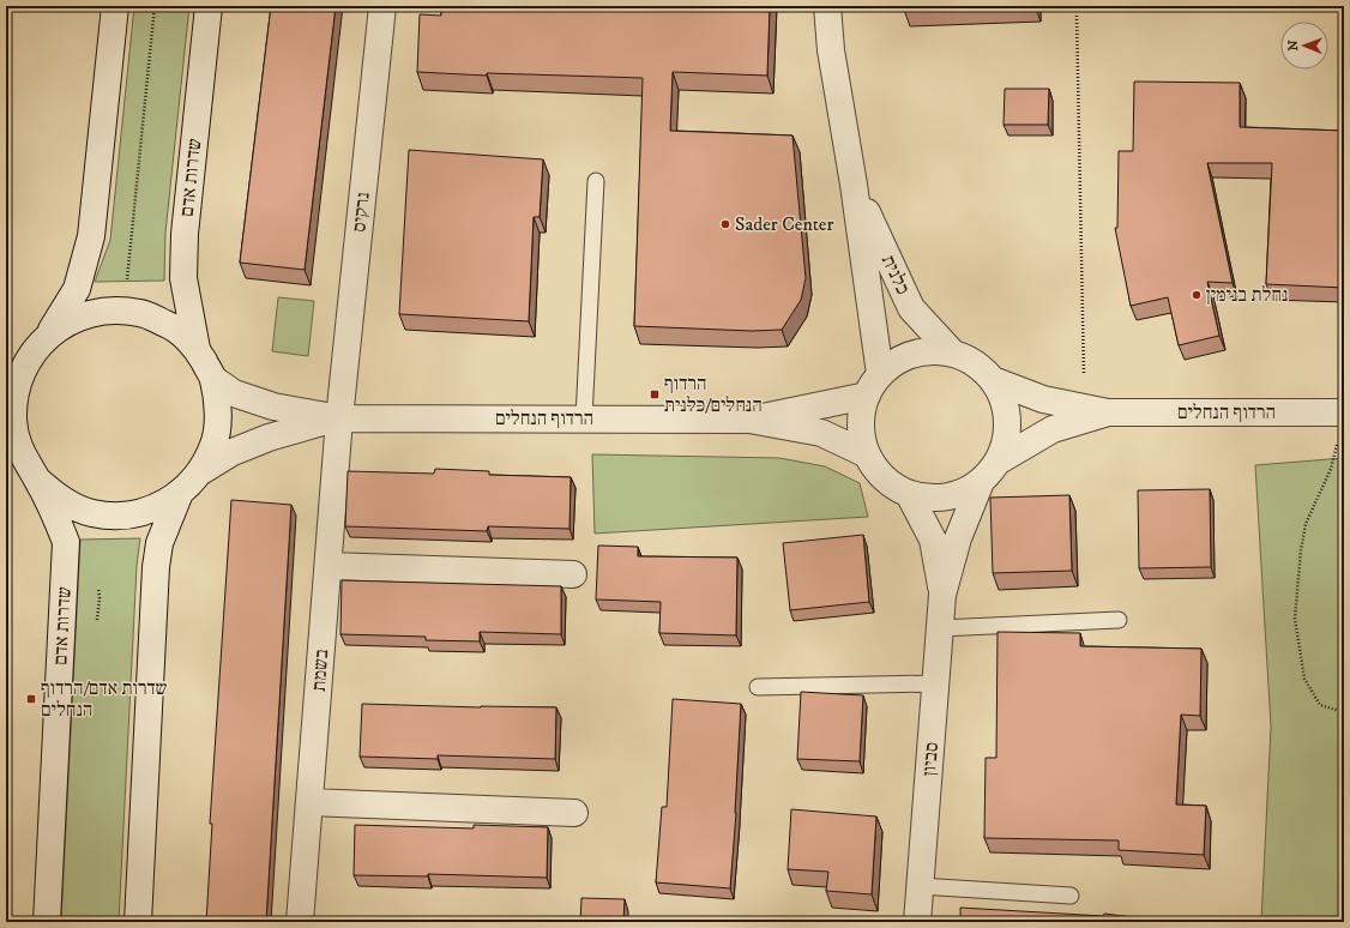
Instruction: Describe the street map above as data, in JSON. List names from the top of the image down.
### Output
{
  "streets": {
    "street": [
      "שדרות אדם",
      "נרקיס",
      "כלנית",
      "הרדוף הנחלים",
      "בשמת",
      "סביון"
    ]
  },
  "crossings": [
    ["שדרות אדם", "הרדוף הנחלים"],
    ["נרקיס", "הרדוף הנחלים"],
    ["נרקיס", "בשמת"],
    ["כלנית", "הרדוף הנחלים"],
    ["כלנית", "סביון"],
    ["הרדוף הנחלים", "בשמת"],
    ["הרדוף הנחלים", "סביון"]
  ],
  "places": {
    "other": ["Sader Center", "נחלת בנימין"],
    "transit": ["הרדוף הנחלים/כלנית", "שדרות אדם/הרדוף הנחלים"]
  },
  "north": "left"
}
